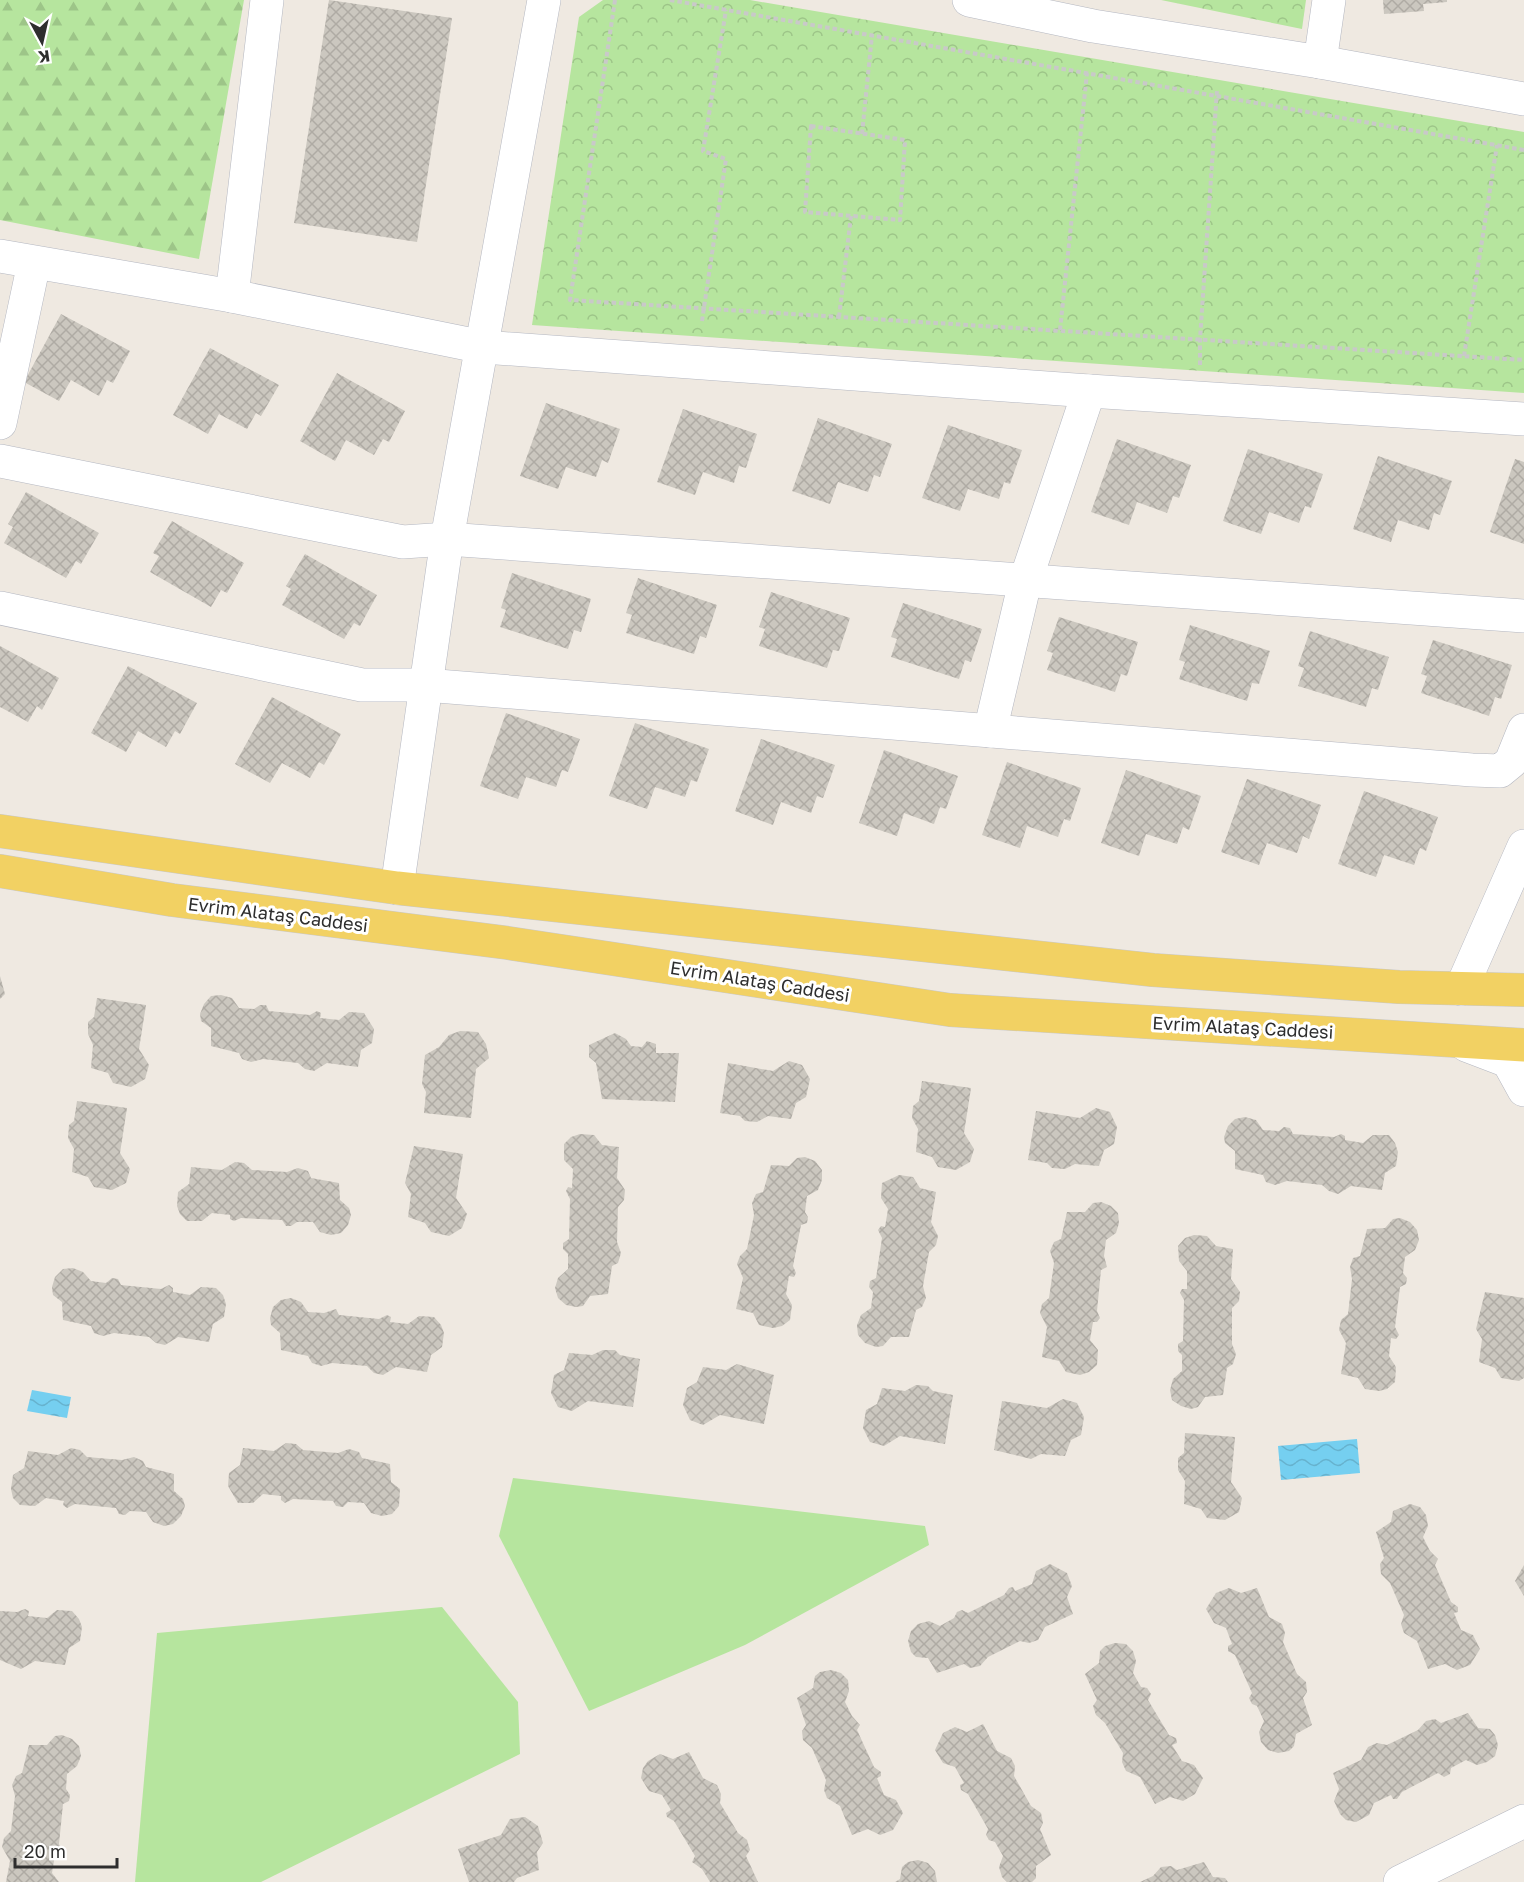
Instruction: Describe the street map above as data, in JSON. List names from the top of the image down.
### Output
{
  "streets": {
    "main road": ["Evrim Alataş Caddesi"]
  },
  "scale_bar": "20 m",
  "north": "bottom"
}
